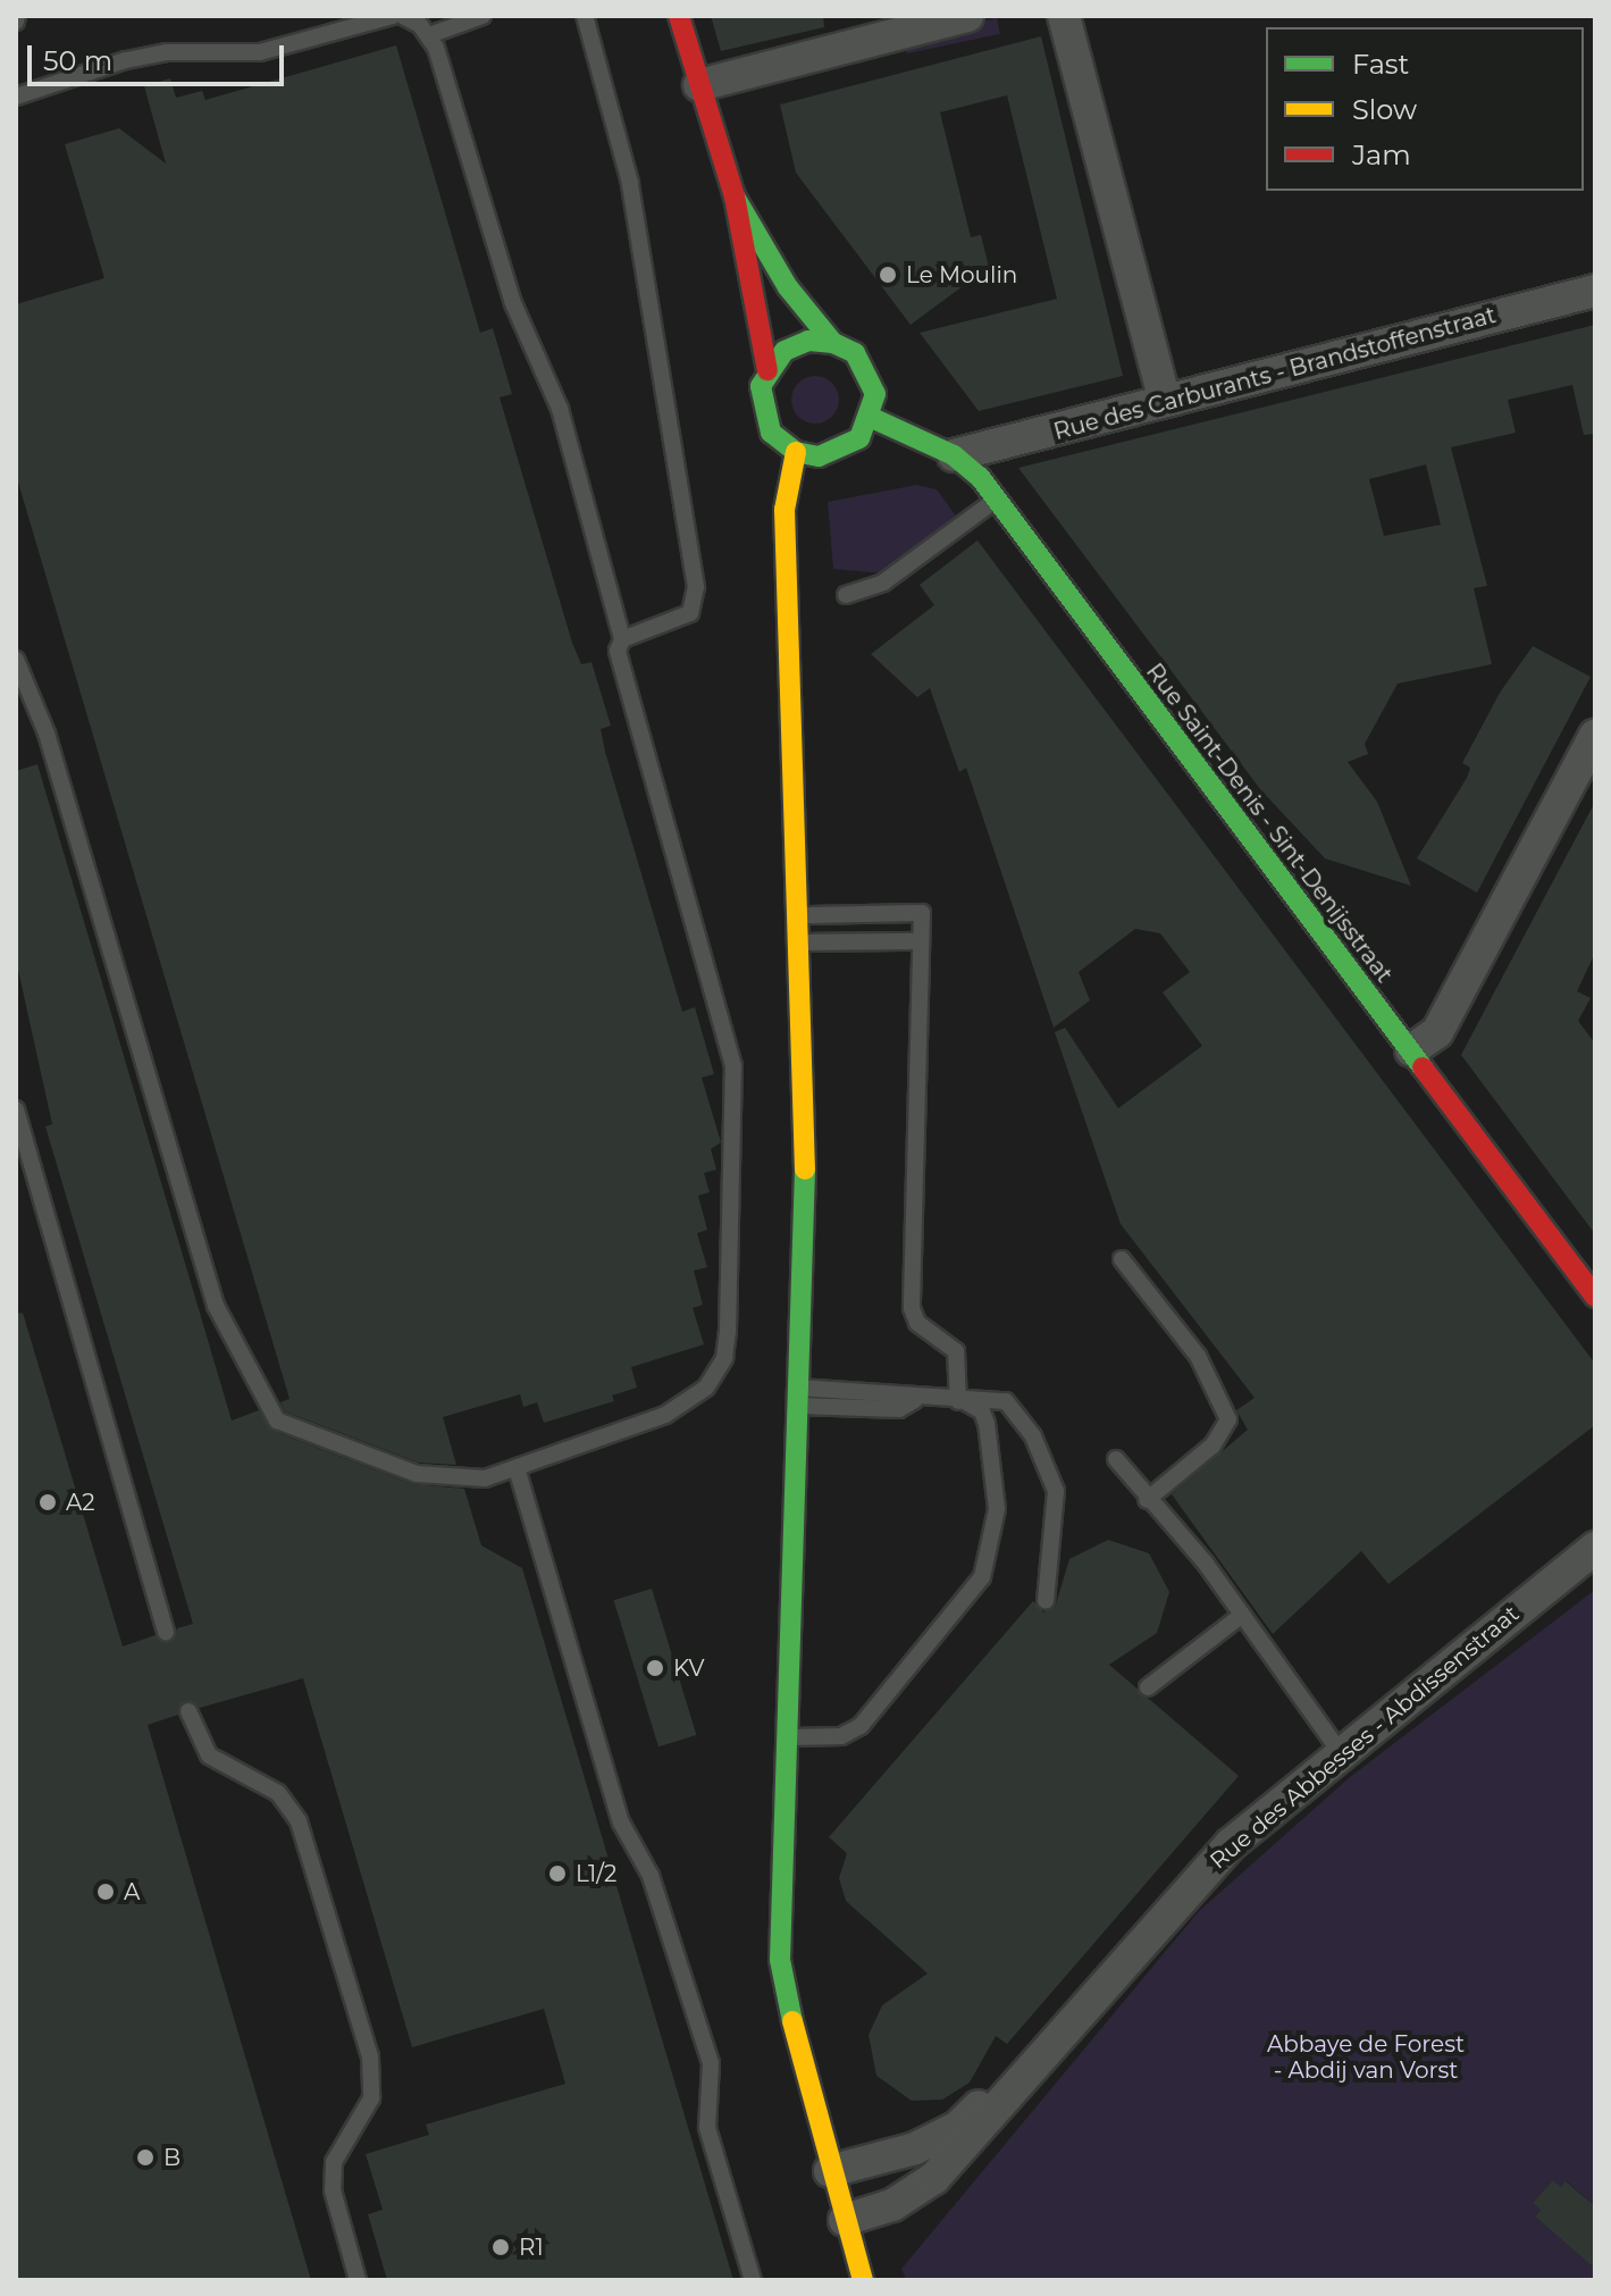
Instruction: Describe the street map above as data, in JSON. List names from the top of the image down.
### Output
{
  "streets": {
    "main road": ["Rue Saint-Denis - Sint-Denijsstraat"],
    "street": ["Rue des Carburants - Brandstoffenstraat", "Rue des Abbesses - Abdissenstraat"]
  },
  "crossings": [
    ["Rue des Carburants - Brandstoffenstraat", "Rue Saint-Denis - Sint-Denijsstraat"]
  ],
  "parks": ["Abbaye de Forest - Abdij van Vorst"],
  "places": [
    "Le Moulin",
    "A2",
    "KV",
    "L1/2",
    "A",
    "B",
    "R1"
  ],
  "legend": ["Fast", "Slow", "Jam"],
  "scale_bar": "50 m"
}
